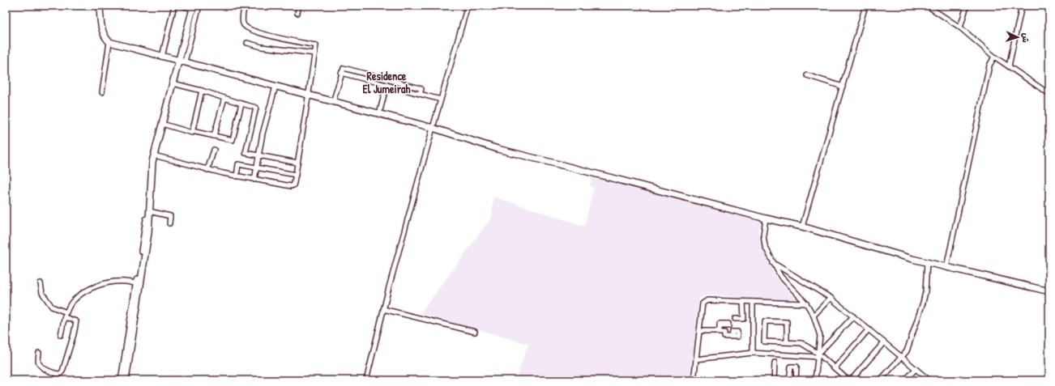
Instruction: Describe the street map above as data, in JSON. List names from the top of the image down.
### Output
{
  "districts": ["Residence El Jumeirah"],
  "north": "right"
}
